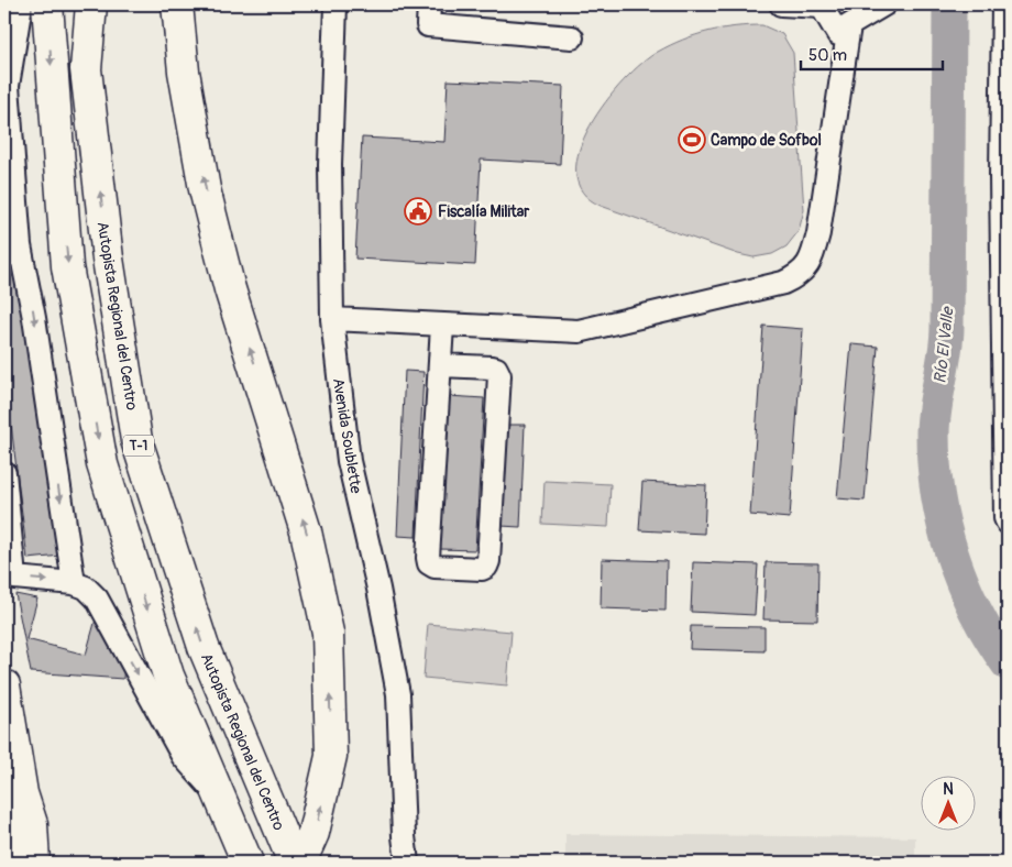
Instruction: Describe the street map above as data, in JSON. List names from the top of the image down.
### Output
{
  "streets": {
    "highway": ["Autopista Regional del Centro", "T-1"],
    "street": ["Avenida Soublette"]
  },
  "water": ["Río El Valle"],
  "places": {
    "sports": ["Campo de Sofbol"],
    "public building": ["Fiscalía Militar"]
  },
  "scale_bar": "50 m",
  "north": "top"
}
